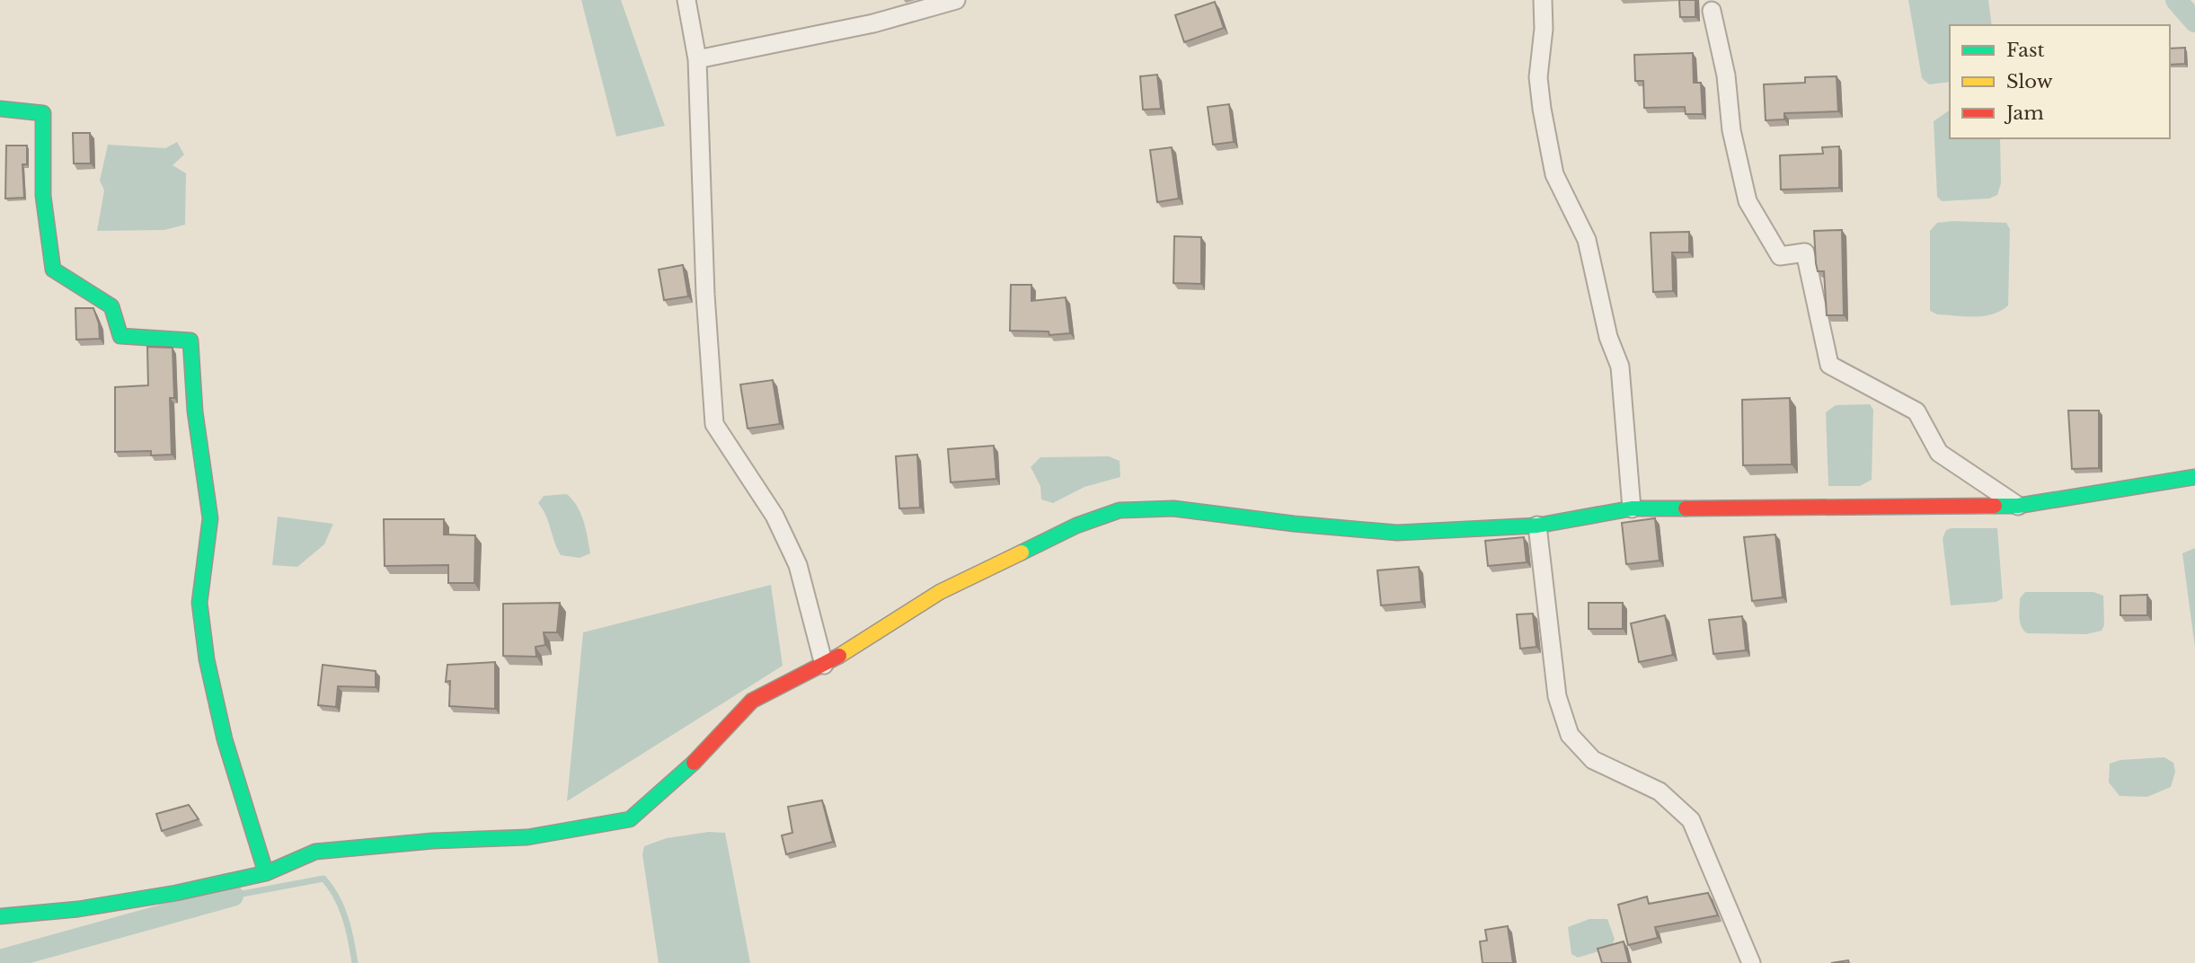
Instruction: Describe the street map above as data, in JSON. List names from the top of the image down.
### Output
{
  "legend": ["Fast", "Slow", "Jam"]
}
